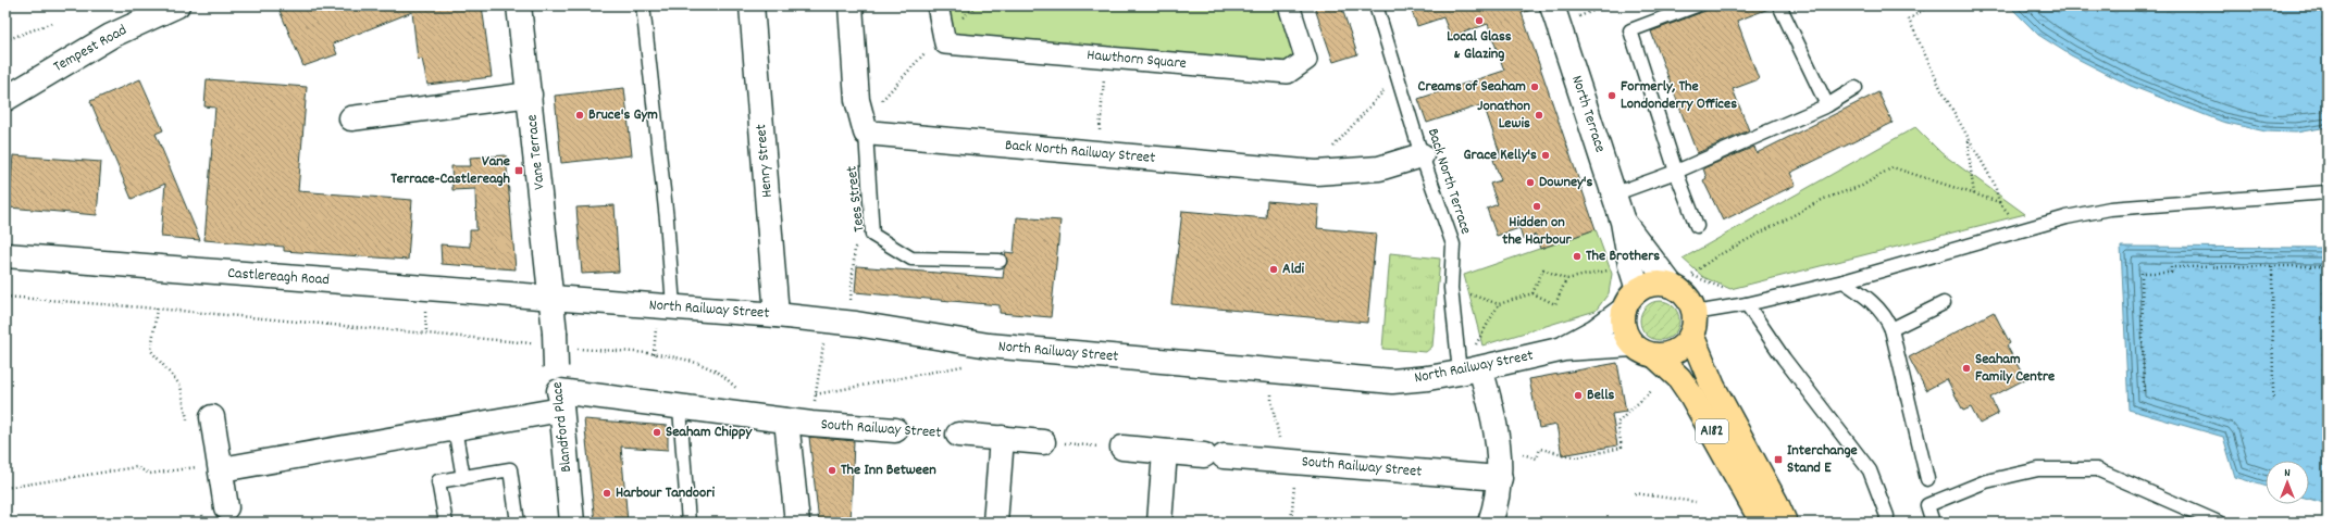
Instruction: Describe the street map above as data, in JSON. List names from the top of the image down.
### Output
{
  "streets": {
    "main road": ["A182"],
    "street": [
      "Tempest Road",
      "Hawthorn Square",
      "North Terrace",
      "Vane Terrace",
      "Back North Railway Street",
      "Henry Street",
      "Castlereagh Road",
      "North Railway Street",
      "Blandford Place",
      "South Railway Street"
    ],
    "lane": ["Back North Terrace", "Tees Street"]
  },
  "crossings": [
    ["North Terrace", "North Railway Street"],
    ["North Terrace", "A182"],
    ["Vane Terrace", "Castlereagh Road"],
    ["Vane Terrace", "North Railway Street"],
    ["Vane Terrace", "Blandford Place"],
    ["Back North Railway Street", "Back North Terrace"],
    ["Back North Railway Street", "Tees Street"],
    ["Henry Street", "North Railway Street"],
    ["Back North Terrace", "North Railway Street"],
    ["Castlereagh Road", "North Railway Street"],
    ["North Railway Street", "A182"],
    ["Blandford Place", "South Railway Street"]
  ],
  "places": {
    "other": [
      "Local Glass & Glazing",
      "Creams of Seaham",
      "Formerly, The Londonderry Offices",
      "Bruce's Gym",
      "Jonathon Lewis",
      "Grace Kelly's",
      "Downey's",
      "Hidden on the Harbour",
      "The Brothers",
      "Aldi",
      "Seaham Family Centre",
      "Bells",
      "Seaham Chippy",
      "The Inn Between",
      "Harbour Tandoori"
    ],
    "transit": ["Vane Terrace-Castlereagh", "Interchange Stand E"]
  },
  "north": "top"
}
